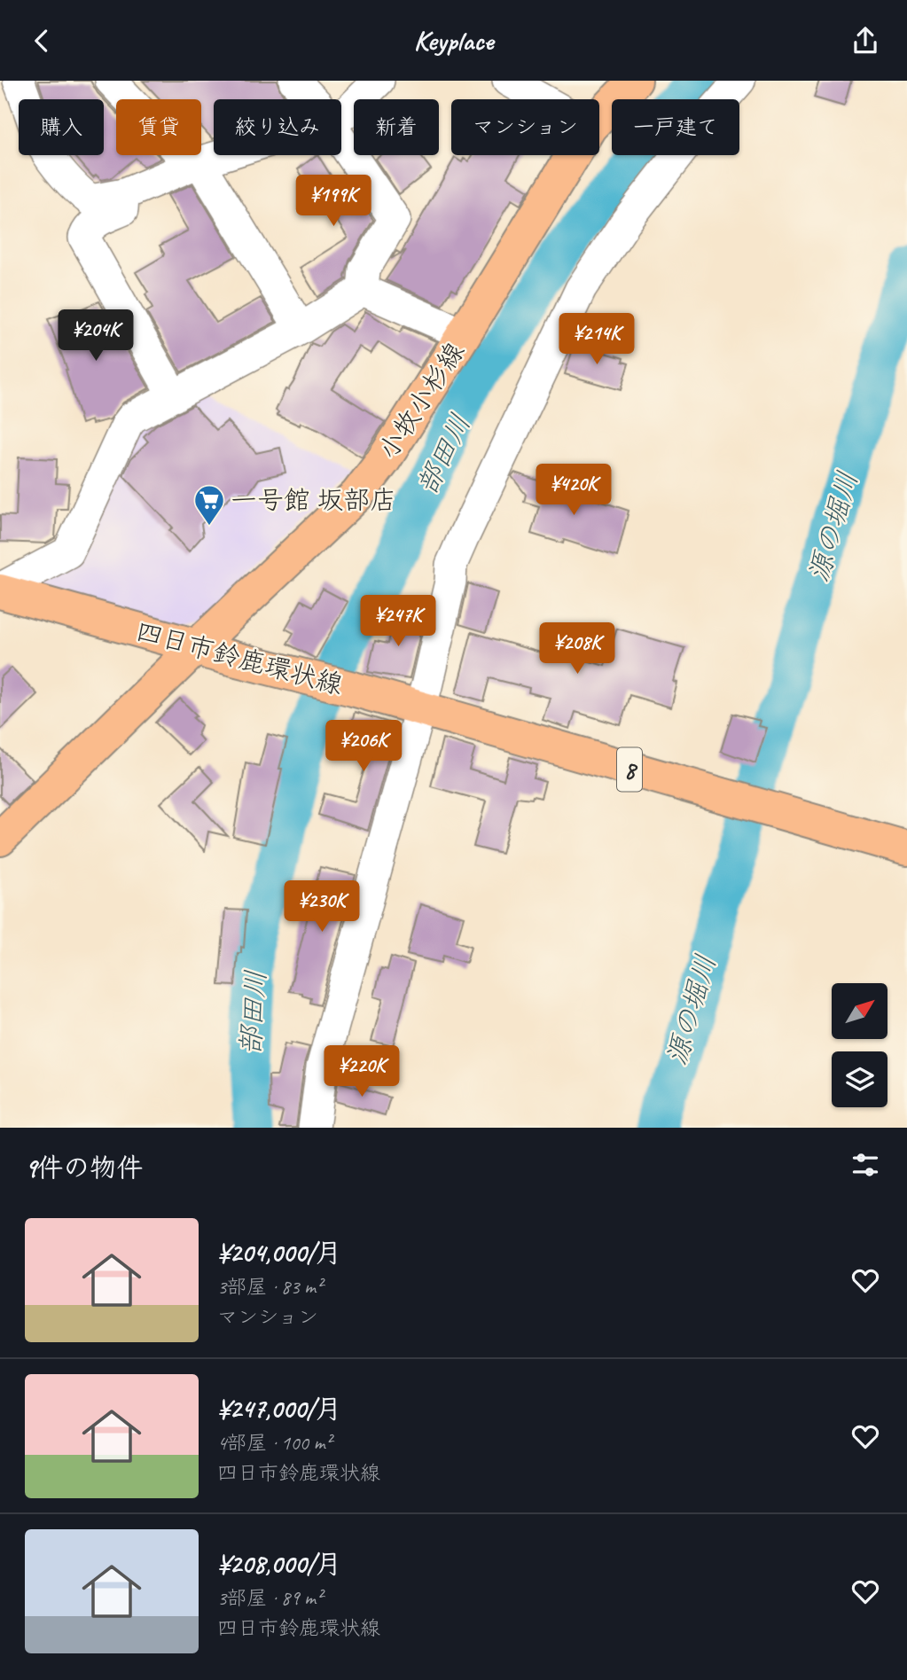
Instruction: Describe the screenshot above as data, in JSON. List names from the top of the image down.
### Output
{
  "streets": {
    "main road": ["小牧小杉線", "四日市鈴鹿環状線", "8"]
  },
  "crossings": [
    ["小牧小杉線", "四日市鈴鹿環状線"]
  ],
  "water": ["部田川", "源の堀川"],
  "places": {
    "supermarket": ["一号館 坂部店"]
  },
  "north": "top right",
  "page": {
    "header": "Keyplace",
    "chip": [
      "購入",
      "賃貸",
      "絞り込み",
      "新着",
      "マンション",
      "一戸建て"
    ],
    "price": [
      "¥199K",
      "¥204K",
      "¥214K",
      "¥420K",
      "¥247K",
      "¥208K",
      "¥206K",
      "¥230K",
      "¥220K"
    ],
    "heading": "9件の物件",
    "list": [
      {
        "name": "¥204,000/月",
        "note": "3部屋 · 83 m² · マンション"
      },
      {
        "name": "¥247,000/月",
        "note": "4部屋 · 100 m² · 四日市鈴鹿環状線"
      },
      {
        "name": "¥208,000/月",
        "note": "3部屋 · 89 m² · 四日市鈴鹿環状線"
      }
    ]
  }
}
